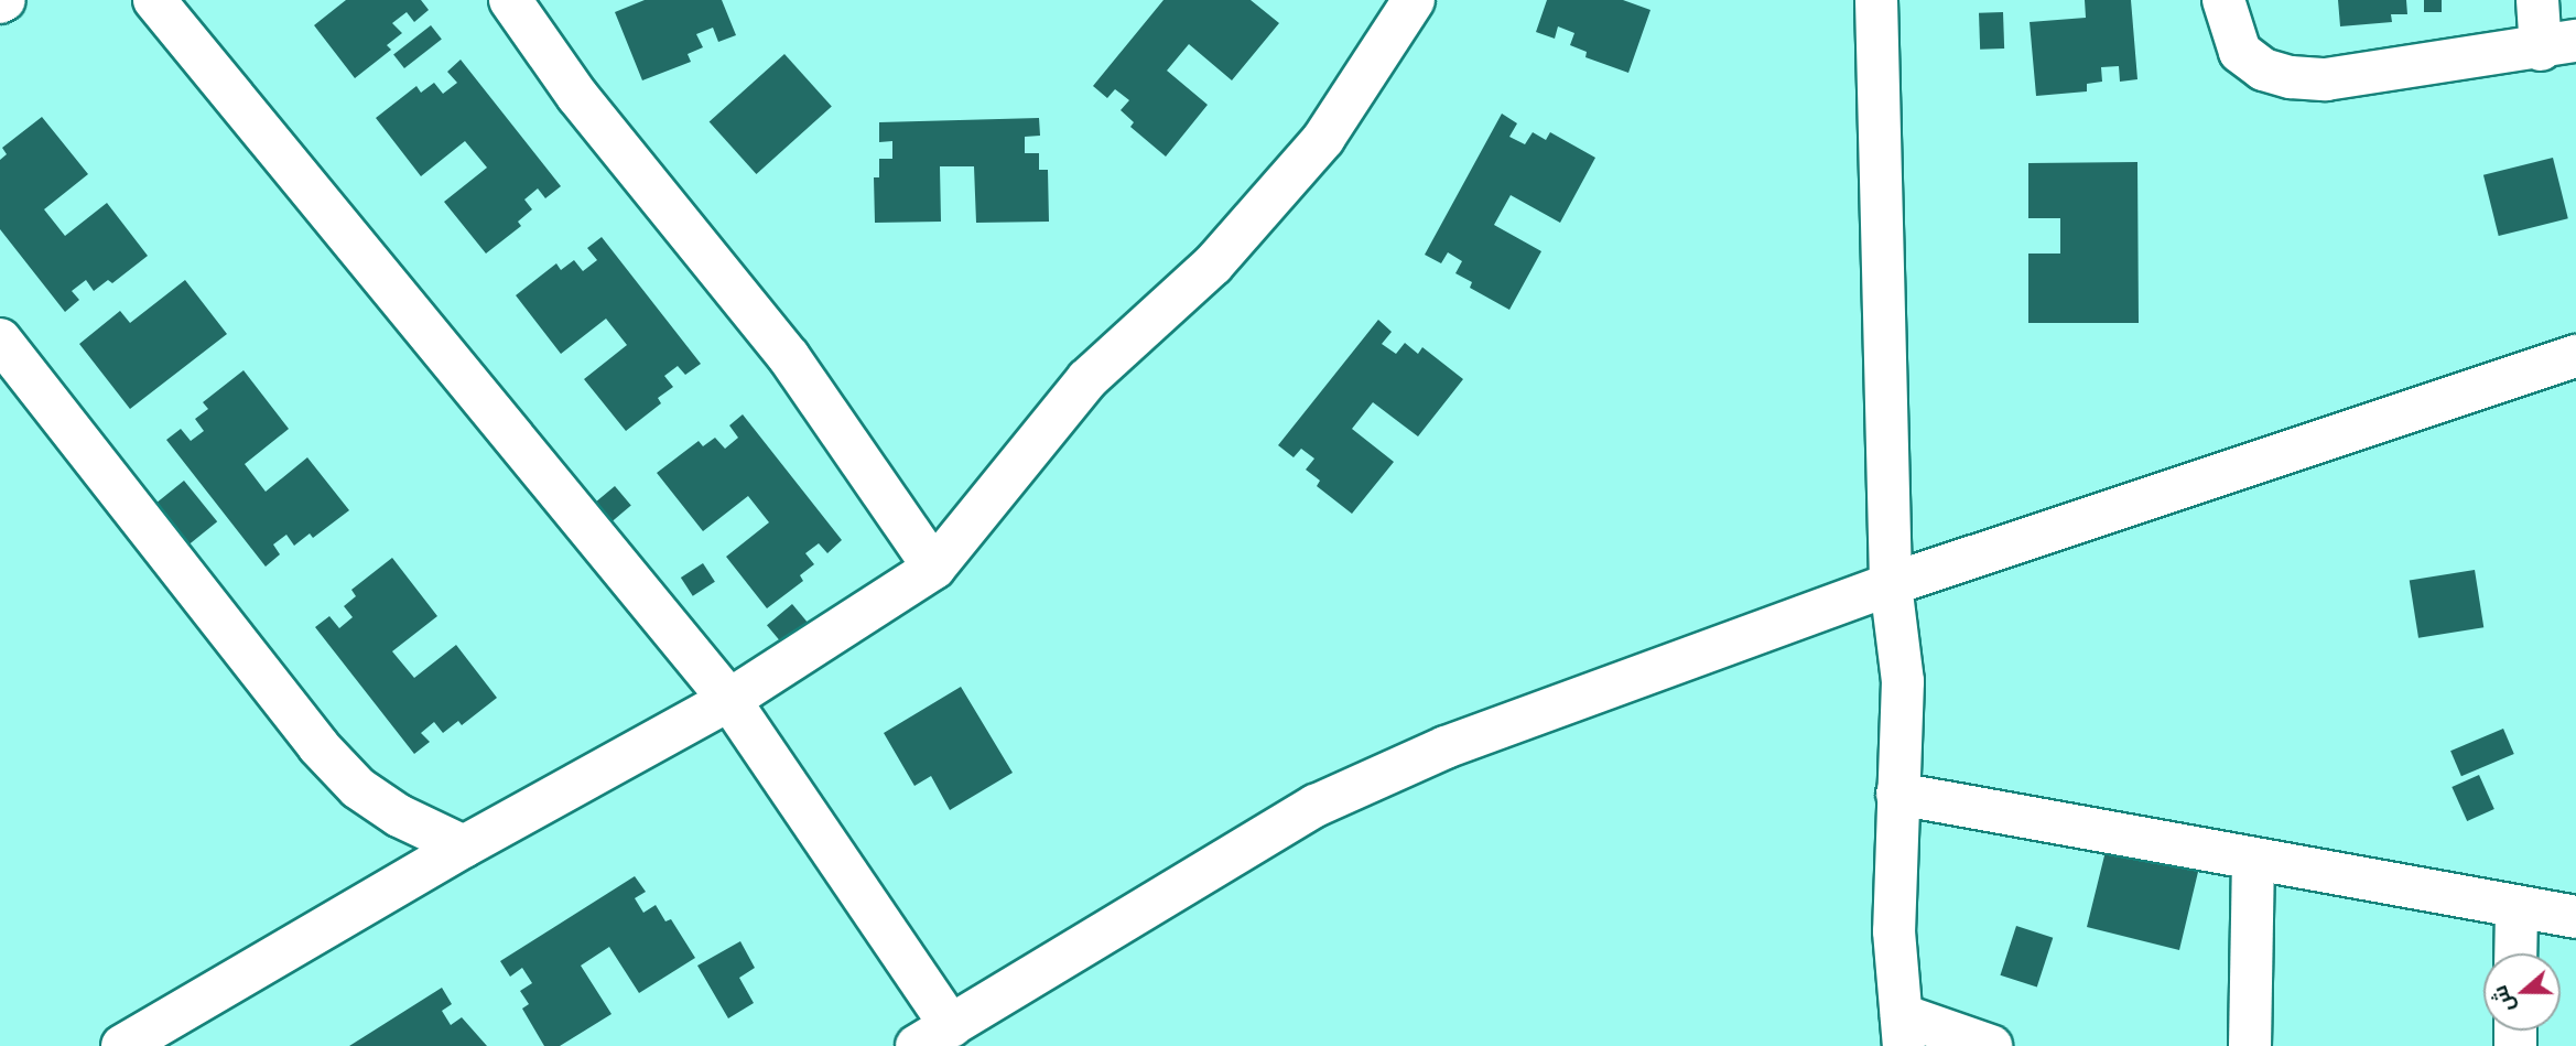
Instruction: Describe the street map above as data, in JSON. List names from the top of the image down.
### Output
{
  "north": "left"
}
